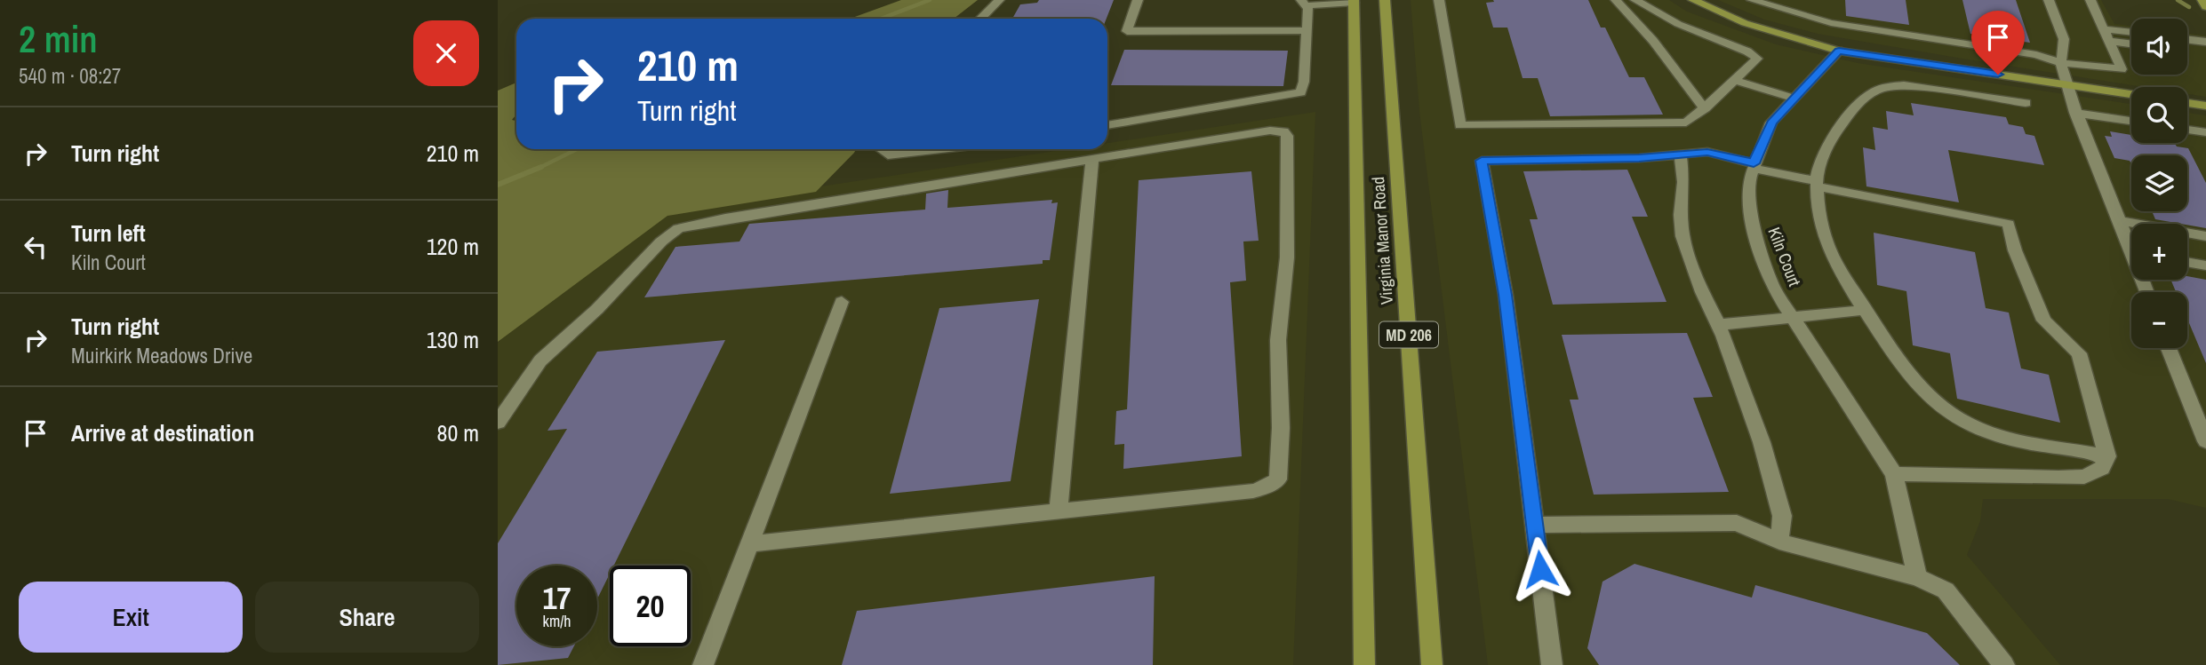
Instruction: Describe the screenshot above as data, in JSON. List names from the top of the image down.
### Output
{
  "streets": {
    "main road": ["Virginia Manor Road", "MD 206"],
    "street": ["Kiln Court"]
  },
  "page": {
    "heading": ["2 min", "540 m · 08:27"],
    "map_buttons": ["+", "−"],
    "turn": ["210 m", "Turn right"],
    "list": [
      {
        "name": "Turn right",
        "value": "210 m"
      },
      {
        "name": "Turn left",
        "note": "Kiln Court",
        "value": "120 m"
      },
      {
        "name": "Turn right",
        "note": "Muirkirk Meadows Drive",
        "value": "130 m"
      },
      {
        "name": "Arrive at destination",
        "value": "80 m"
      }
    ],
    "speed": "17 km/h",
    "limit": "20",
    "buttons": ["Exit", "Share"]
  }
}
